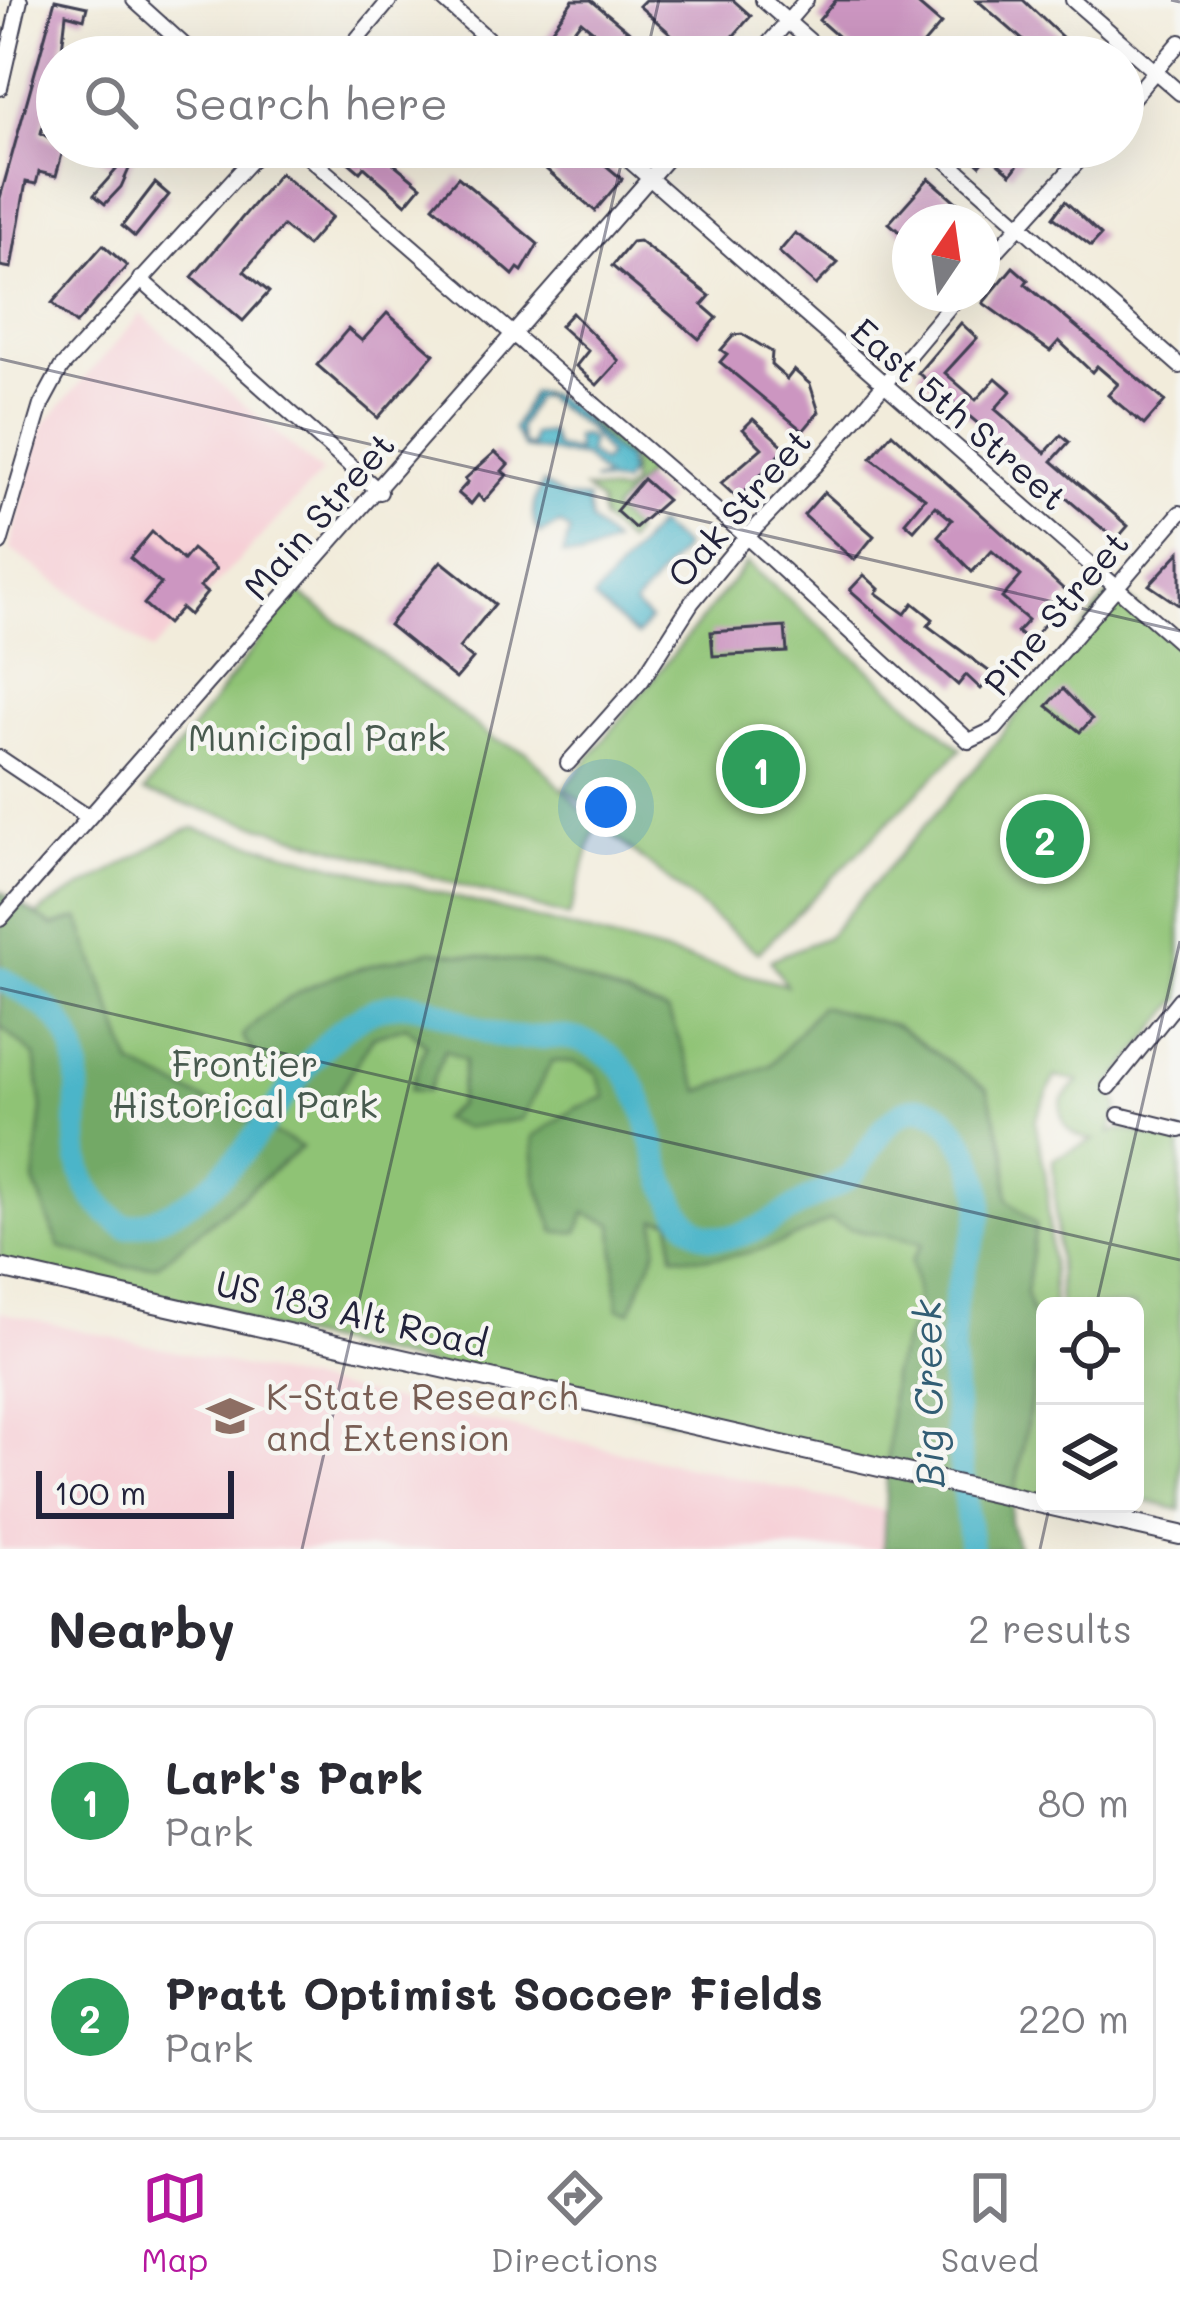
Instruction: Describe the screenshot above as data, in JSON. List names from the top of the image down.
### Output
{
  "streets": {
    "highway": ["US 183 Alt Road"],
    "street": [
      "East 5th Street",
      "Oak Street",
      "Main Street",
      "Pine Street"
    ]
  },
  "crossings": [
    ["East 5th Street", "Oak Street"],
    ["East 5th Street", "Main Street"],
    ["East 5th Street", "Pine Street"],
    ["Oak Street", "Pine Street"]
  ],
  "water": ["Big Creek"],
  "parks": ["Municipal Park", "Frontier Historical Park"],
  "places": {
    "school or university": ["K-State Research and Extension"]
  },
  "scale_bar": "100 m",
  "north": "top",
  "page": {
    "search": "Search here",
    "pins": ["1", "2"],
    "scale": "100 m",
    "heading": ["Nearby", "2 results"],
    "list": [
      {
        "mark": "1",
        "name": "Lark's Park",
        "note": "Park",
        "value": "80 m"
      },
      {
        "mark": "2",
        "name": "Pratt Optimist Soccer Fields",
        "note": "Park",
        "value": "220 m"
      }
    ],
    "nav": ["Map", "Directions", "Saved"]
  }
}
